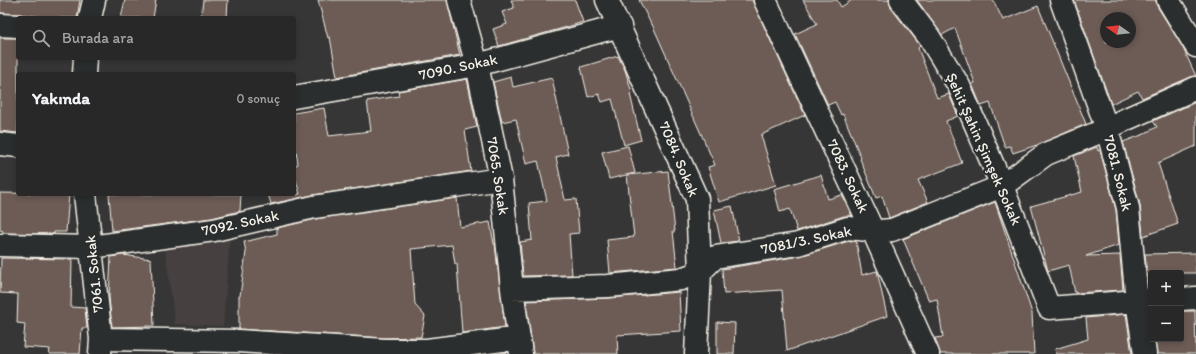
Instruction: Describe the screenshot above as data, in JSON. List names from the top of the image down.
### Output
{
  "streets": {
    "street": [
      "7090. Sokak",
      "Şehit Şahin Şimşek Sokak",
      "7084. Sokak",
      "7081. Sokak",
      "7065. Sokak",
      "7083. Sokak",
      "7092. Sokak",
      "7081/3. Sokak",
      "7061. Sokak"
    ]
  },
  "crossings": [
    ["7090. Sokak", "7084. Sokak"],
    ["7090. Sokak", "7065. Sokak"],
    ["Şehit Şahin Şimşek Sokak", "7081. Sokak"],
    ["Şehit Şahin Şimşek Sokak", "7081/3. Sokak"],
    ["7084. Sokak", "7081/3. Sokak"],
    ["7081. Sokak", "7081/3. Sokak"],
    ["7065. Sokak", "7092. Sokak"],
    ["7065. Sokak", "7081/3. Sokak"],
    ["7083. Sokak", "7081/3. Sokak"],
    ["7092. Sokak", "7061. Sokak"]
  ],
  "north": "left",
  "page": {
    "search": "Burada ara",
    "heading": ["Yakında", "0 sonuç"],
    "map_buttons": ["+", "−"]
  }
}
